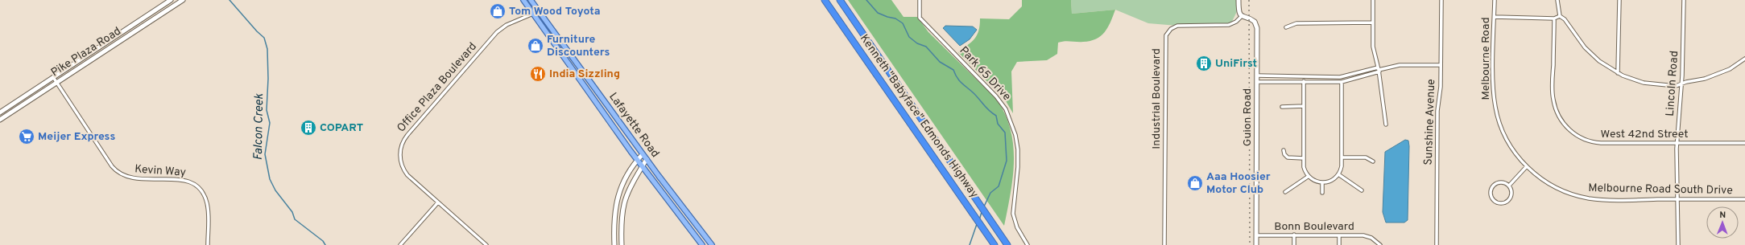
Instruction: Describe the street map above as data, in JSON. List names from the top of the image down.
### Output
{
  "streets": {
    "highway": ["Kenneth \"Babyface\" Edmonds Highway"],
    "main road": ["Pike Plaza Road", "Guion Road", "Lafayette Road"],
    "street": [
      "Melbourne Road",
      "Park 65 Drive",
      "Lincoln Road",
      "Office Plaza Boulevard",
      "Industrial Boulevard",
      "Sunshine Avenue",
      "West 42nd Street",
      "Kevin Way",
      "Melbourne Road South Drive",
      "Bonn Boulevard"
    ]
  },
  "crossings": [
    ["Pike Plaza Road", "Kevin Way"],
    ["Melbourne Road", "Melbourne Road South Drive"],
    ["Lincoln Road", "West 42nd Street"],
    ["Lincoln Road", "Melbourne Road South Drive"],
    ["Office Plaza Boulevard", "Lafayette Road"],
    ["Industrial Boulevard", "Guion Road"],
    ["Guion Road", "Bonn Boulevard"]
  ],
  "water": ["Falcon Creek"],
  "places": {
    "shop": ["Tom Wood Toyota", "Furniture Discounters", "Aaa Hoosier Motor Club"],
    "building": ["UniFirst", "COPART"],
    "restaurant": ["India Sizzling"],
    "supermarket": ["Meijer Express"]
  },
  "north": "top"
}
